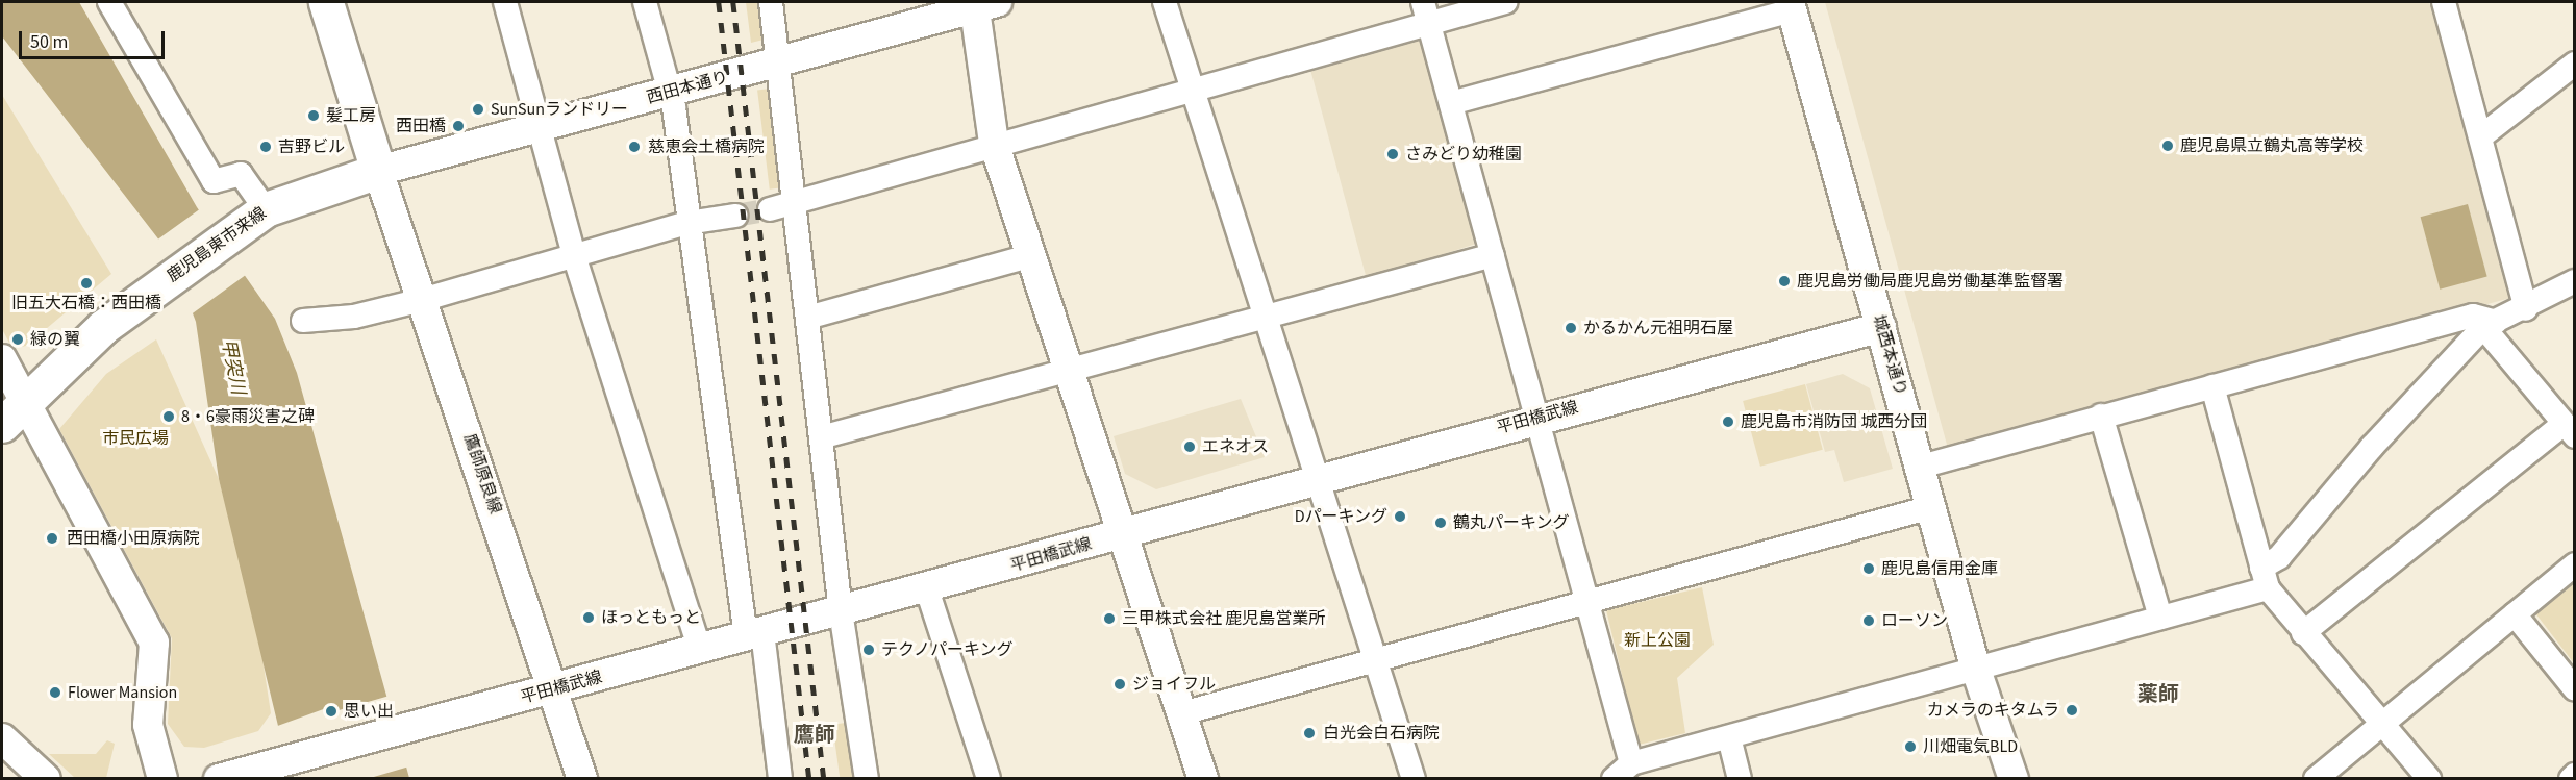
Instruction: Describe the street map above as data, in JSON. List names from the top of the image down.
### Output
{
  "streets": {
    "main road": ["鹿児島東市来線"],
    "street": [
      "西田本通り",
      "城西本通り",
      "平田橋武線",
      "鷹師原良線"
    ]
  },
  "crossings": [
    ["西田本通り", "鹿児島東市来線"],
    ["西田本通り", "鷹師原良線"],
    ["鹿児島東市来線", "鷹師原良線"],
    ["城西本通り", "平田橋武線"],
    ["平田橋武線", "鷹師原良線"]
  ],
  "districts": ["薬師", "鷹師"],
  "water": ["甲突川"],
  "parks": ["市民広場", "新上公園"],
  "places": [
    "SunSunランドリー",
    "髪工房",
    "西田橋",
    "鹿児島県立鶴丸高等学校",
    "吉野ビル",
    "慈恵会土橋病院",
    "さみどり幼稚園",
    "鹿児島労働局鹿児島労働基準監督署",
    "旧五大石橋：西田橋",
    "かるかん元祖明石屋",
    "緑の翼",
    "8・6豪雨災害之碑",
    "鹿児島市消防団 城西分団",
    "エネオス",
    "Dパーキング",
    "鶴丸パーキング",
    "西田橋小田原病院",
    "鹿児島信用金庫",
    "ほっともっと",
    "三甲株式会社 鹿児島営業所",
    "ローソン",
    "テクノパーキング",
    "ジョイフル",
    "Flower Mansion",
    "カメラのキタムラ",
    "思い出",
    "白光会白石病院",
    "川畑電気BLD"
  ],
  "scale_bar": "50 m"
}
